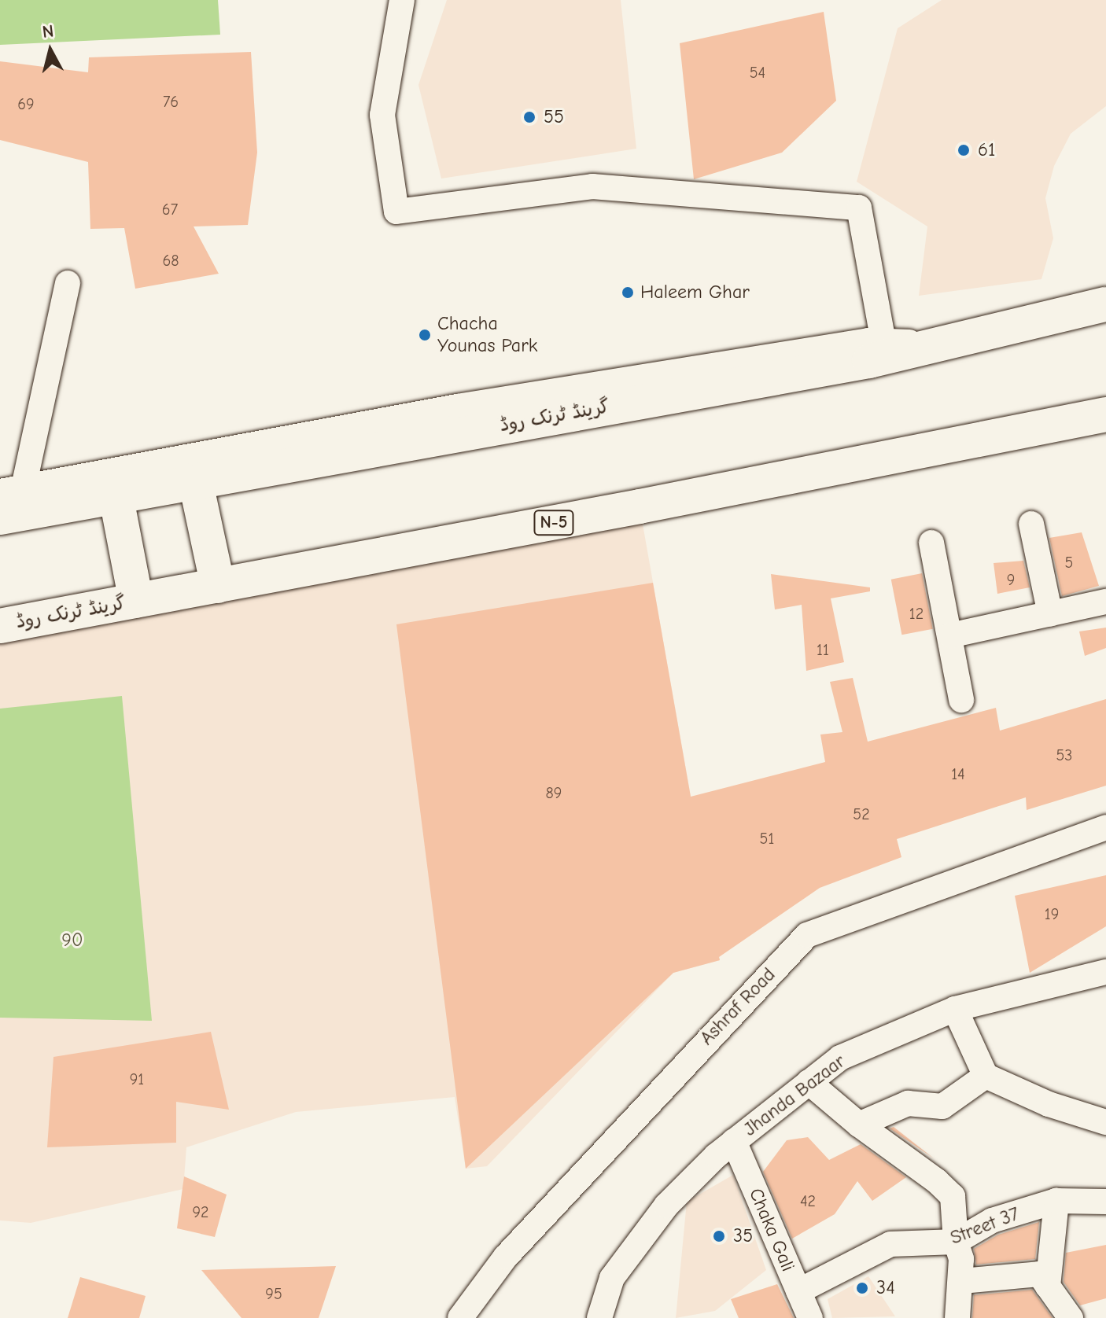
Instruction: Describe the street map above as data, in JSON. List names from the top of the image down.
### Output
{
  "streets": {
    "highway": ["گرینڈ ٹرنک روڈ", "N-5"],
    "street": [
      "Ashraf Road",
      "Jhanda Bazaar",
      "Street 37",
      "Chaka Gali"
    ]
  },
  "crossings": [
    ["Jhanda Bazaar", "Chaka Gali"],
    ["Street 37", "Chaka Gali"]
  ],
  "parks": ["90"],
  "places": [
    "55",
    "61",
    "Haleem Ghar",
    "Chacha Younas Park",
    "35",
    "34"
  ],
  "house_numbers": [
    "54",
    "76",
    "69",
    "67",
    "68",
    "5",
    "9",
    "12",
    "11",
    "53",
    "14",
    "89",
    "52",
    "51",
    "19",
    "91",
    "42",
    "92",
    "95"
  ],
  "north": "top"
}
